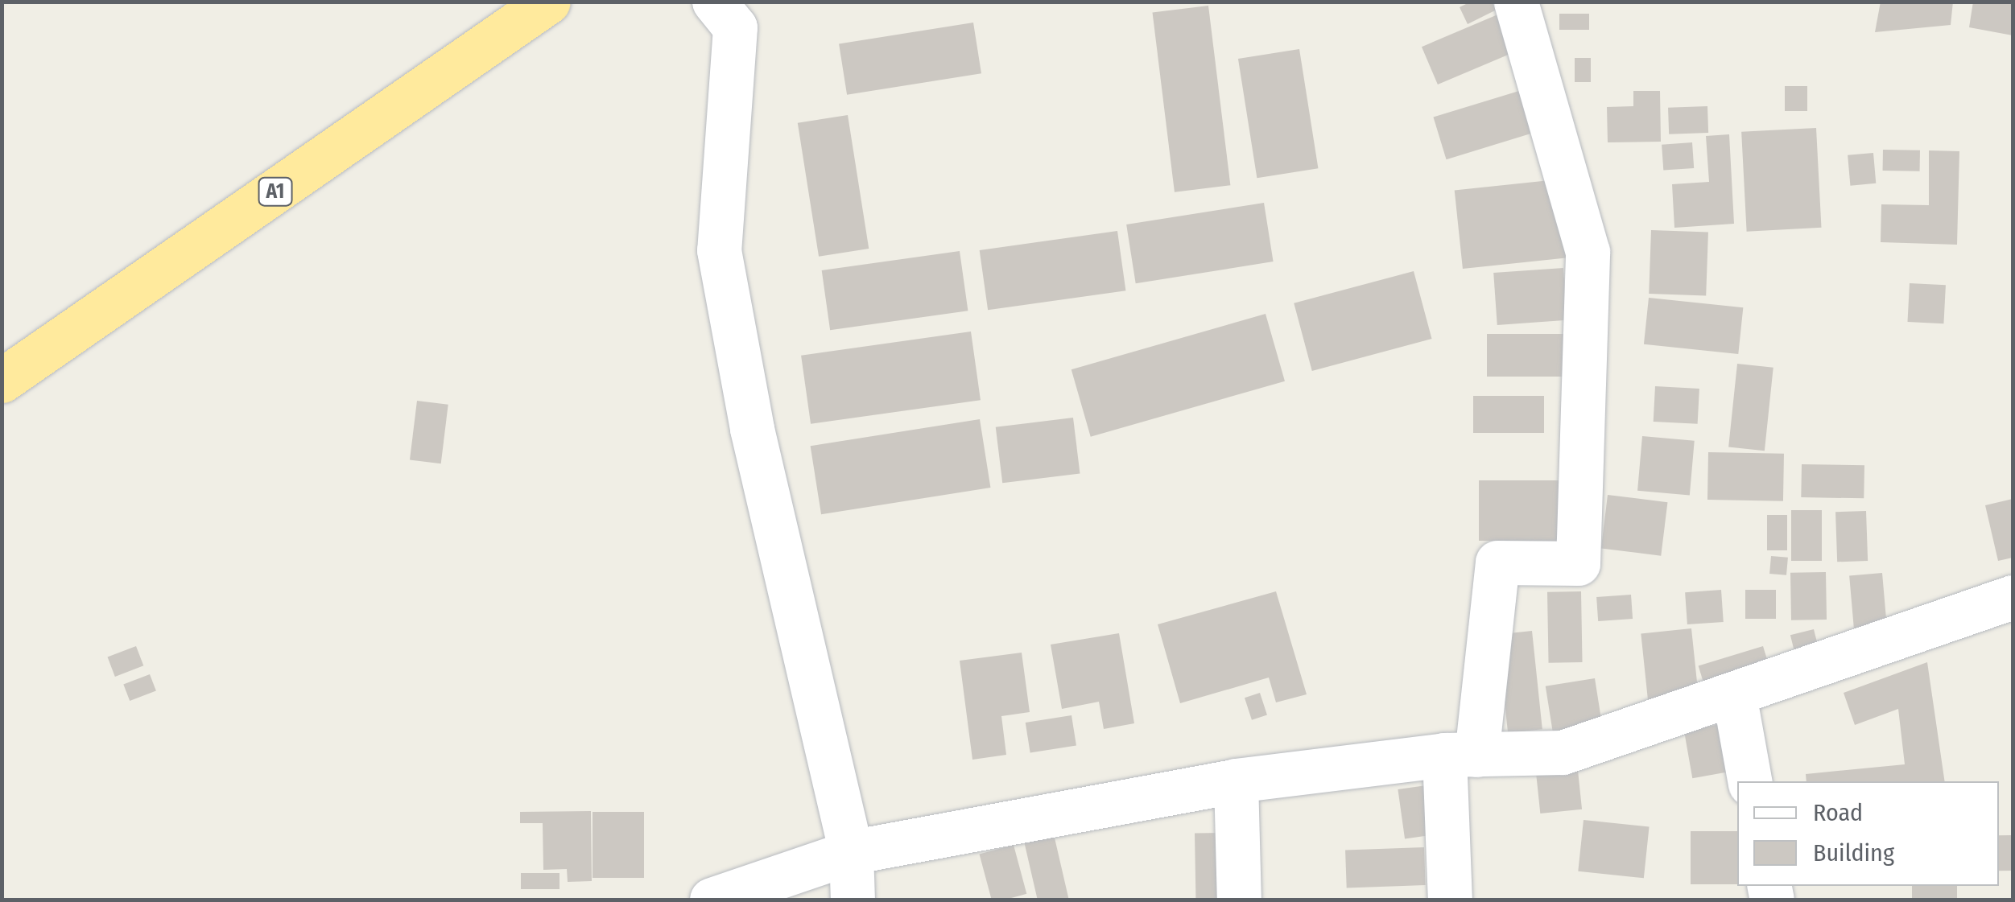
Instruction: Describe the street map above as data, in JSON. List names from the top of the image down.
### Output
{
  "streets": {
    "highway": ["A1"]
  },
  "legend": ["Road", "Building"]
}
